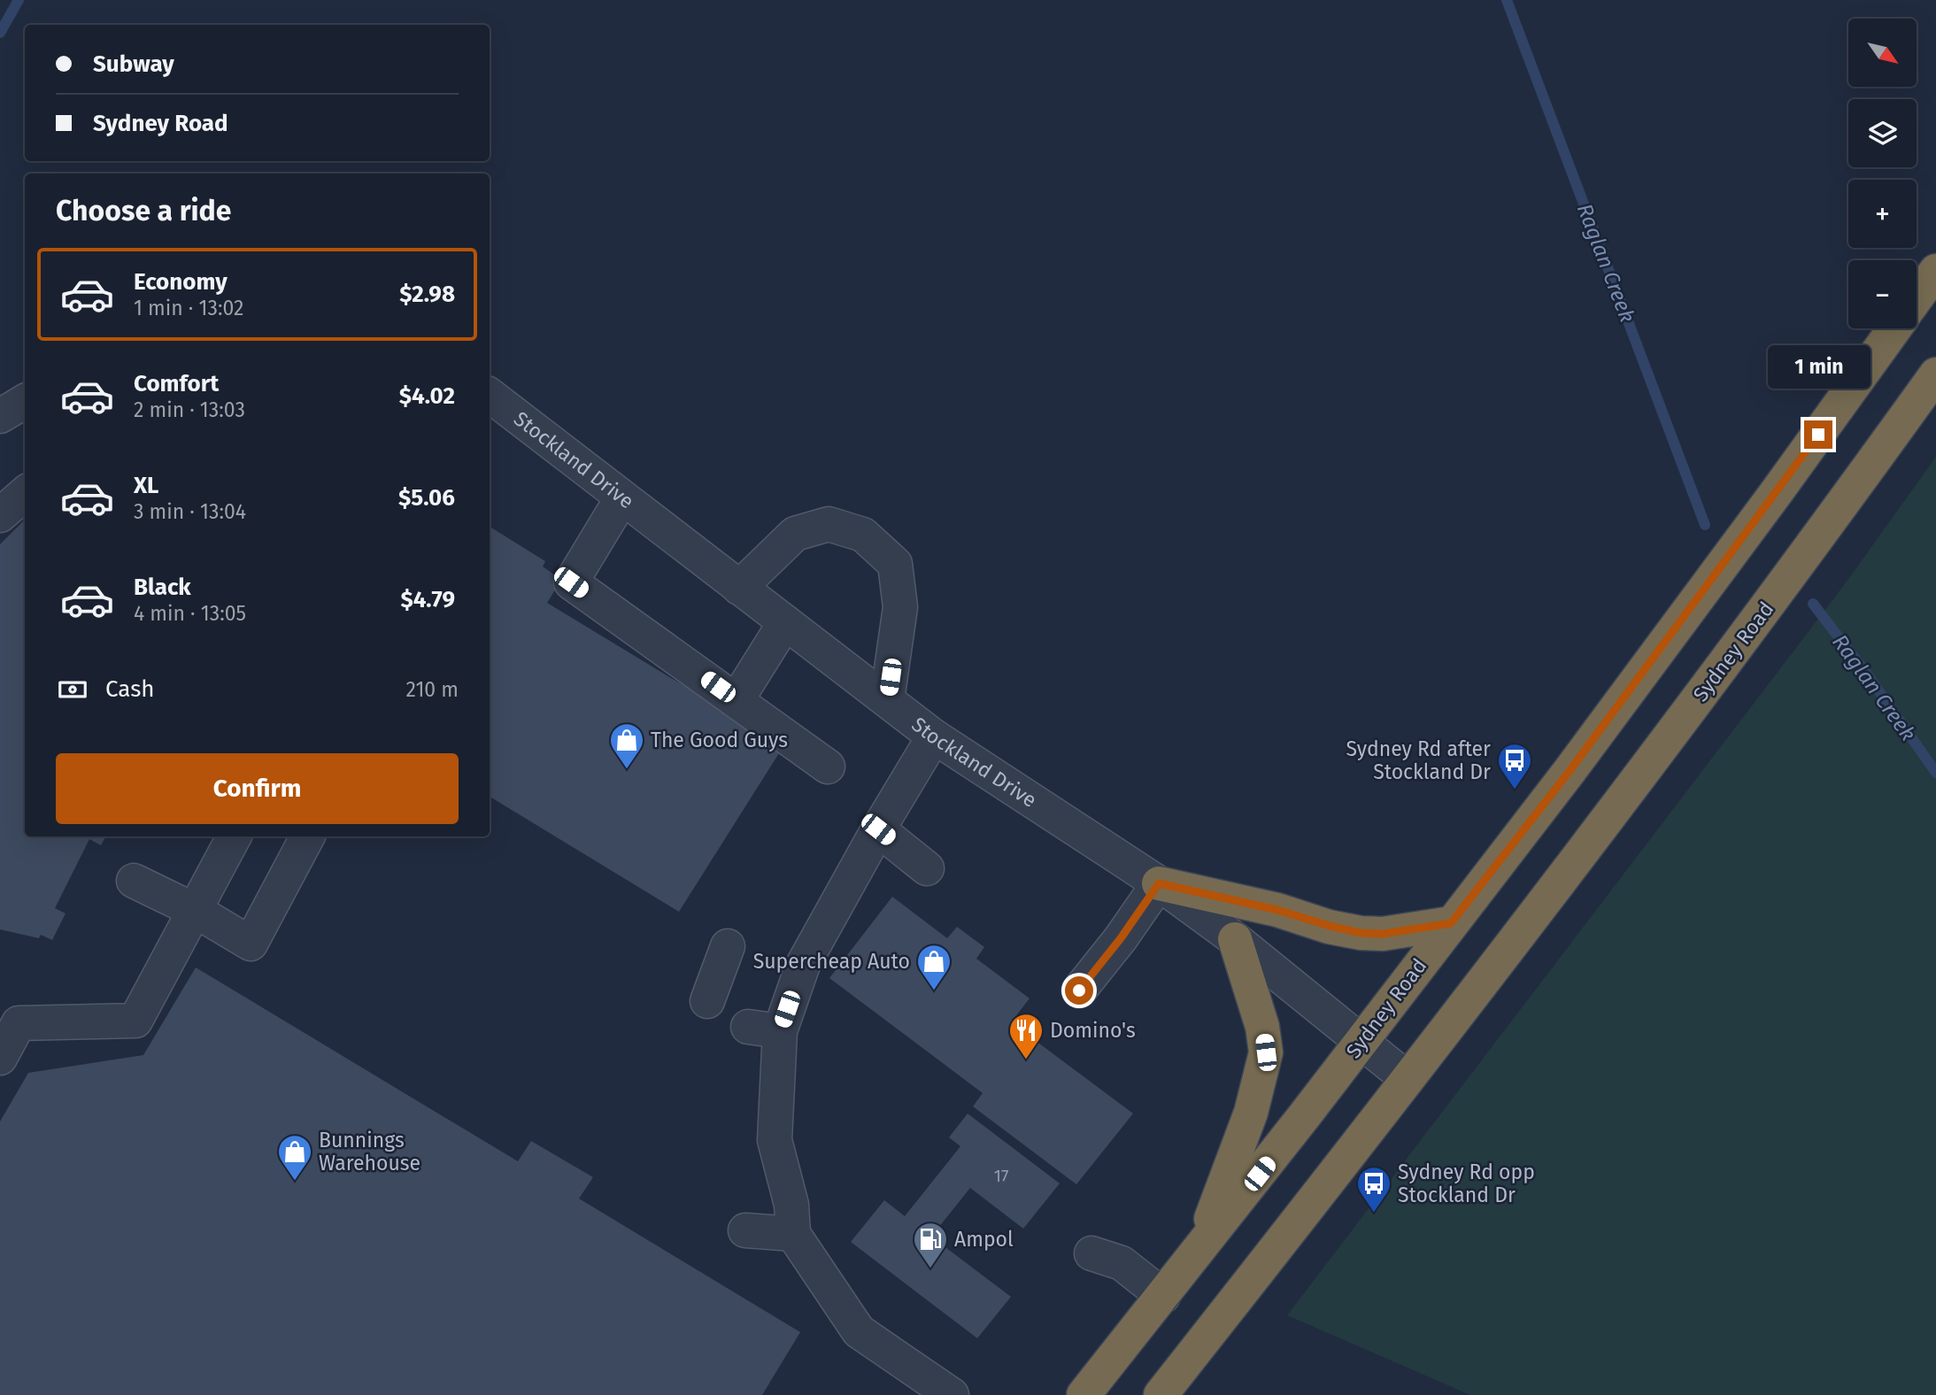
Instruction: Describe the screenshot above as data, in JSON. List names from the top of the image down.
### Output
{
  "streets": {
    "highway": ["Sydney Road"],
    "street": ["Stockland Drive"]
  },
  "crossings": [
    ["Stockland Drive", "Sydney Road"]
  ],
  "water": ["Raglan Creek"],
  "places": {
    "shop": ["The Good Guys", "Supercheap Auto", "Bunnings Warehouse"],
    "bus stop": ["Sydney Rd after Stockland Dr", "Sydney Rd opp Stockland Dr"],
    "restaurant": ["Domino's"],
    "fuel station": ["Ampol"]
  },
  "house_numbers": ["17"],
  "north": "bottom right",
  "page": {
    "map_buttons": ["+", "−"],
    "banner": ["Subway", "Sydney Road"],
    "heading": "Choose a ride",
    "list": [
      {
        "name": "Economy",
        "note": "1 min · 13:02",
        "value": "$2.98"
      },
      {
        "name": "Comfort",
        "note": "2 min · 13:03",
        "value": "$4.02"
      },
      {
        "name": "XL",
        "note": "3 min · 13:04",
        "value": "$5.06"
      },
      {
        "name": "Black",
        "note": "4 min · 13:05",
        "value": "$4.79"
      }
    ],
    "bubble": "1 min",
    "pay": ["Cash", "210 m"],
    "buttons": "Confirm"
  }
}
